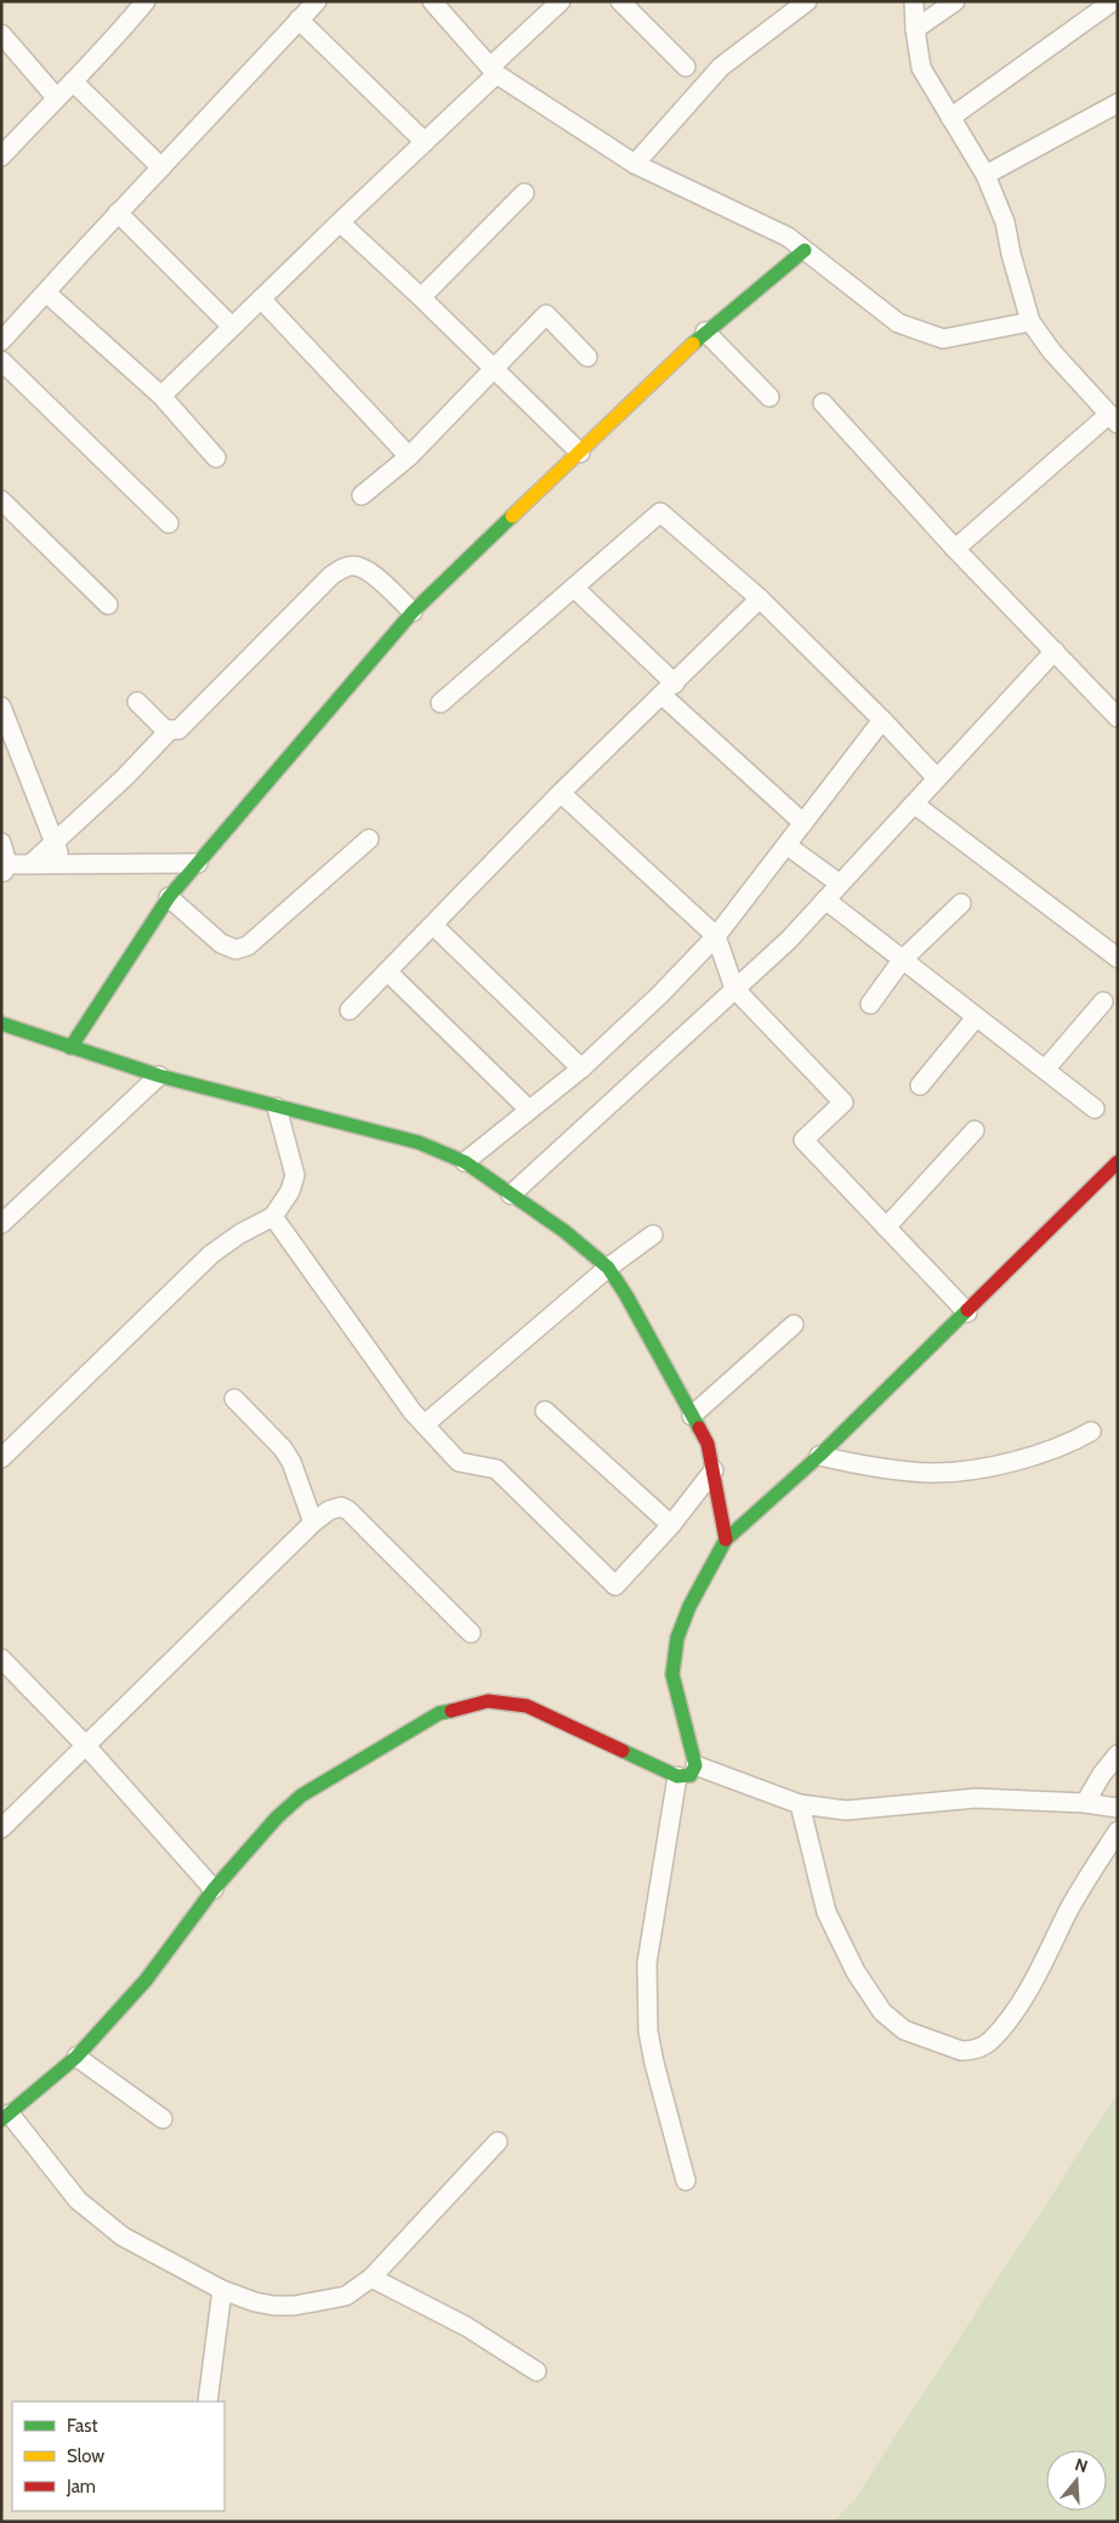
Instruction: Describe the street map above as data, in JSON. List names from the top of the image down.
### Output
{
  "legend": ["Fast", "Slow", "Jam"],
  "north": "top"
}
